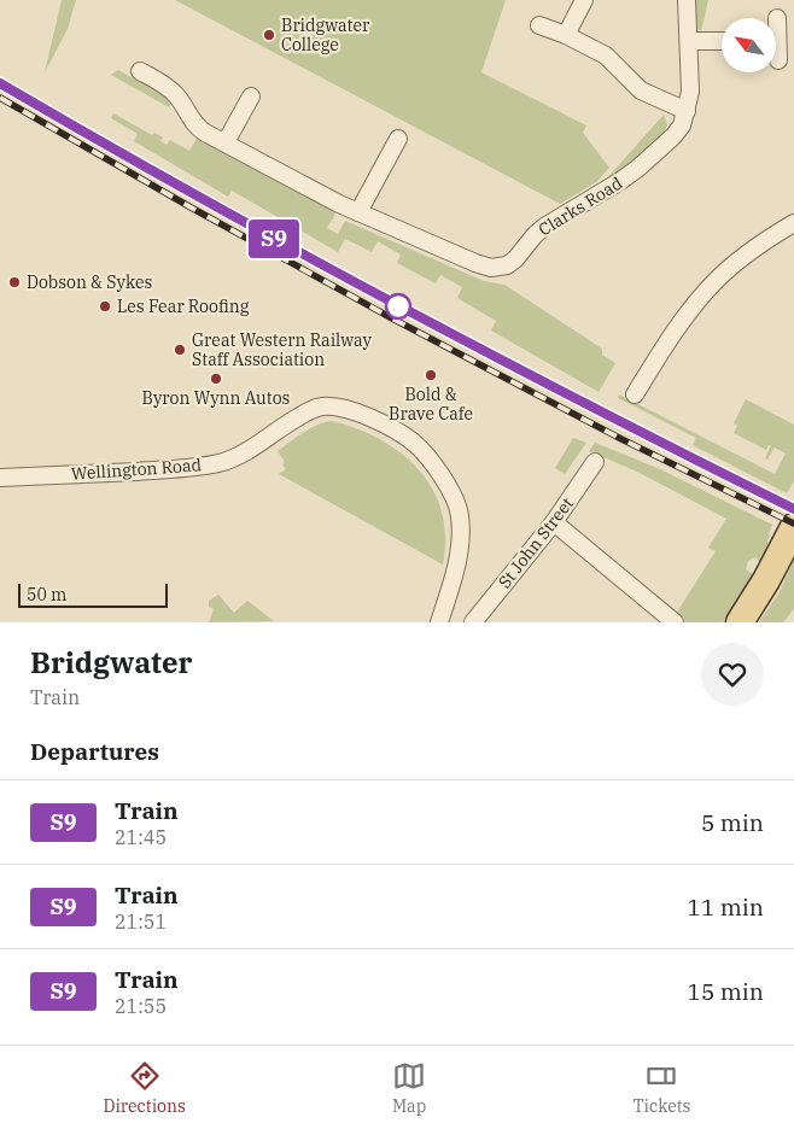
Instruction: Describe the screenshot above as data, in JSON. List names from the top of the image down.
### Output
{
  "streets": {
    "street": ["Clarks Road", "Wellington Road", "St John Street"]
  },
  "places": [
    "Bridgwater College",
    "Dobson & Sykes",
    "Les Fear Roofing",
    "Great Western Railway Staff Association",
    "Bold & Brave Cafe",
    "Byron Wynn Autos"
  ],
  "scale_bar": "50 m",
  "north": "top left",
  "page": {
    "on_map": "S9",
    "scale": "50 m",
    "heading": [
      ["Bridgwater", "Train"],
      "Departures"
    ],
    "list": [
      {
        "mark": "S9",
        "name": "Train",
        "note": "21:45",
        "value": "5 min"
      },
      {
        "mark": "S9",
        "name": "Train",
        "note": "21:51",
        "value": "11 min"
      },
      {
        "mark": "S9",
        "name": "Train",
        "note": "21:55",
        "value": "15 min"
      }
    ],
    "tabs": ["Directions", "Map", "Tickets"]
  }
}
